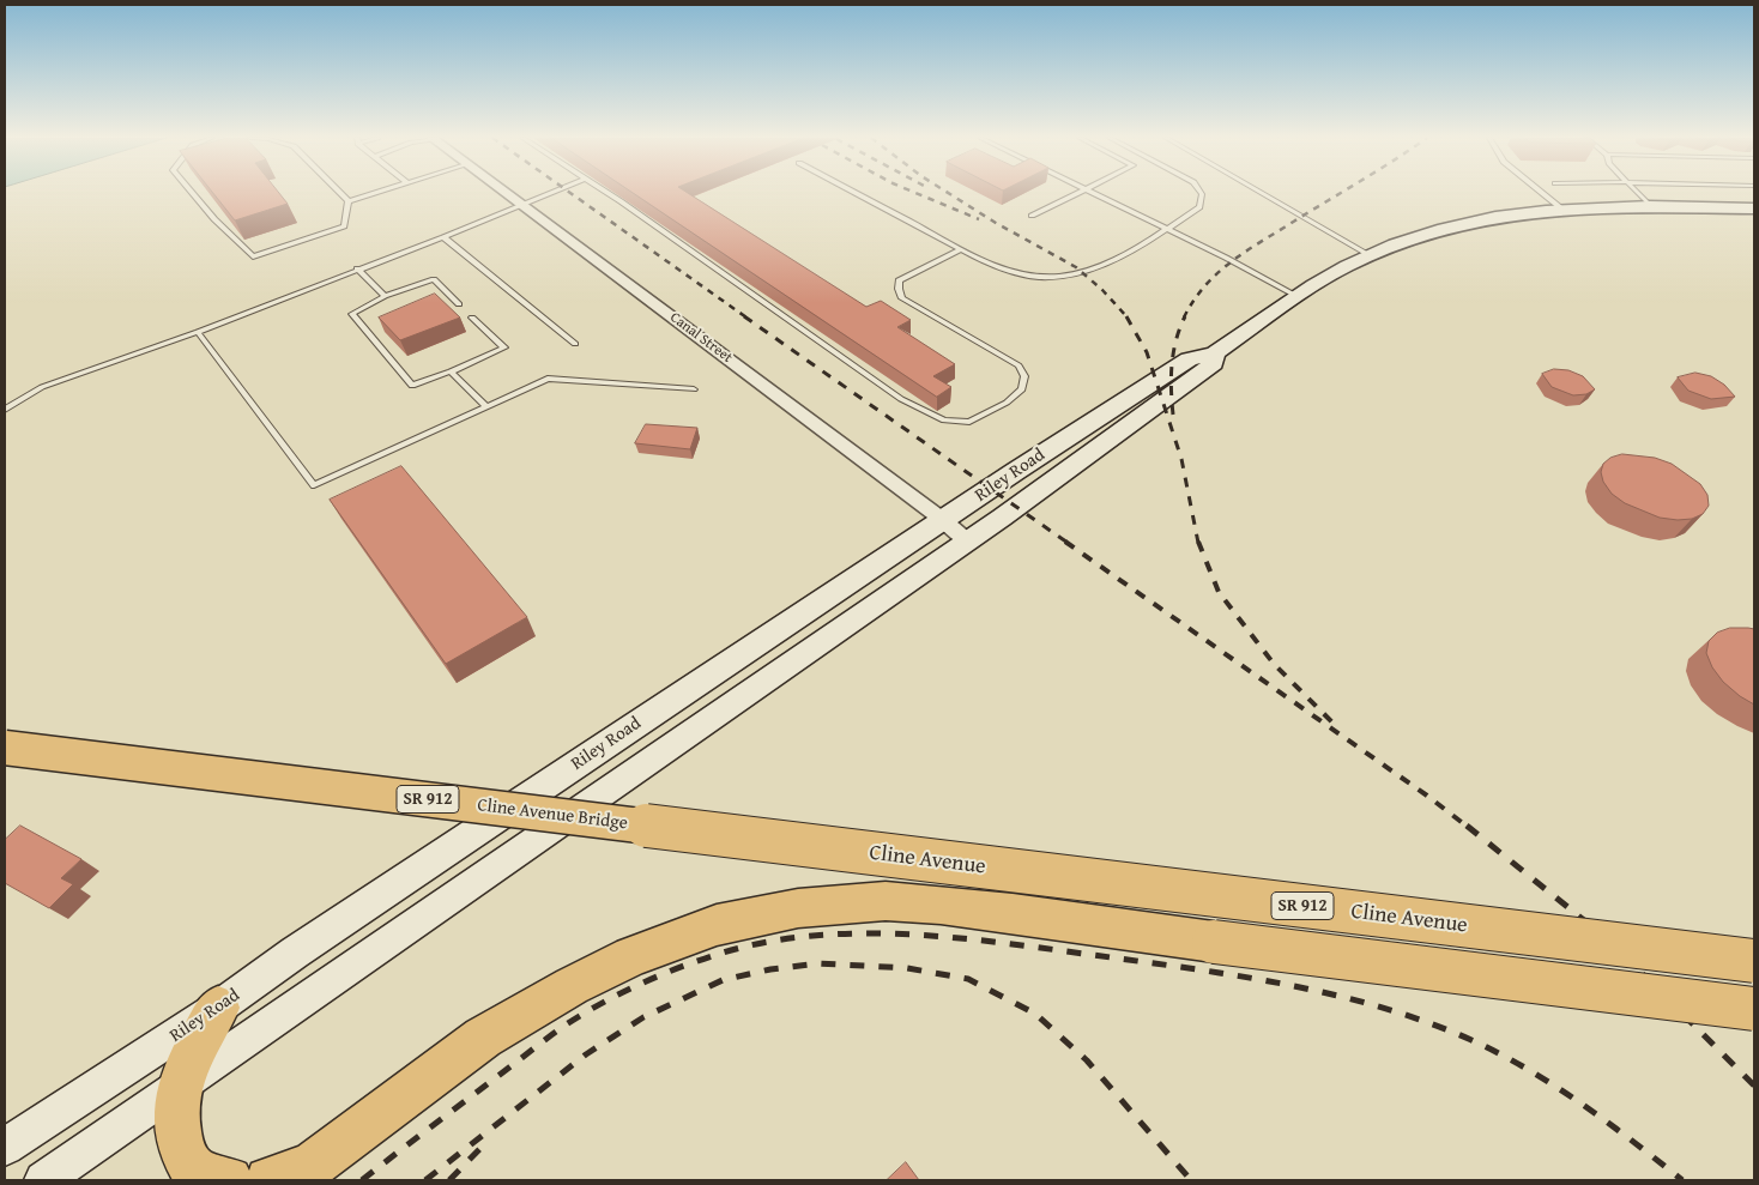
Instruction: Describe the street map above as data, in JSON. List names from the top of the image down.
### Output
{
  "streets": {
    "highway": ["SR 912", "Cline Avenue Bridge", "Cline Avenue"],
    "main road": ["Riley Road"],
    "street": ["Canal Street"]
  },
  "crossings": [
    ["Canal Street", "Riley Road"],
    ["Cline Avenue Bridge", "Cline Avenue"]
  ]
}
